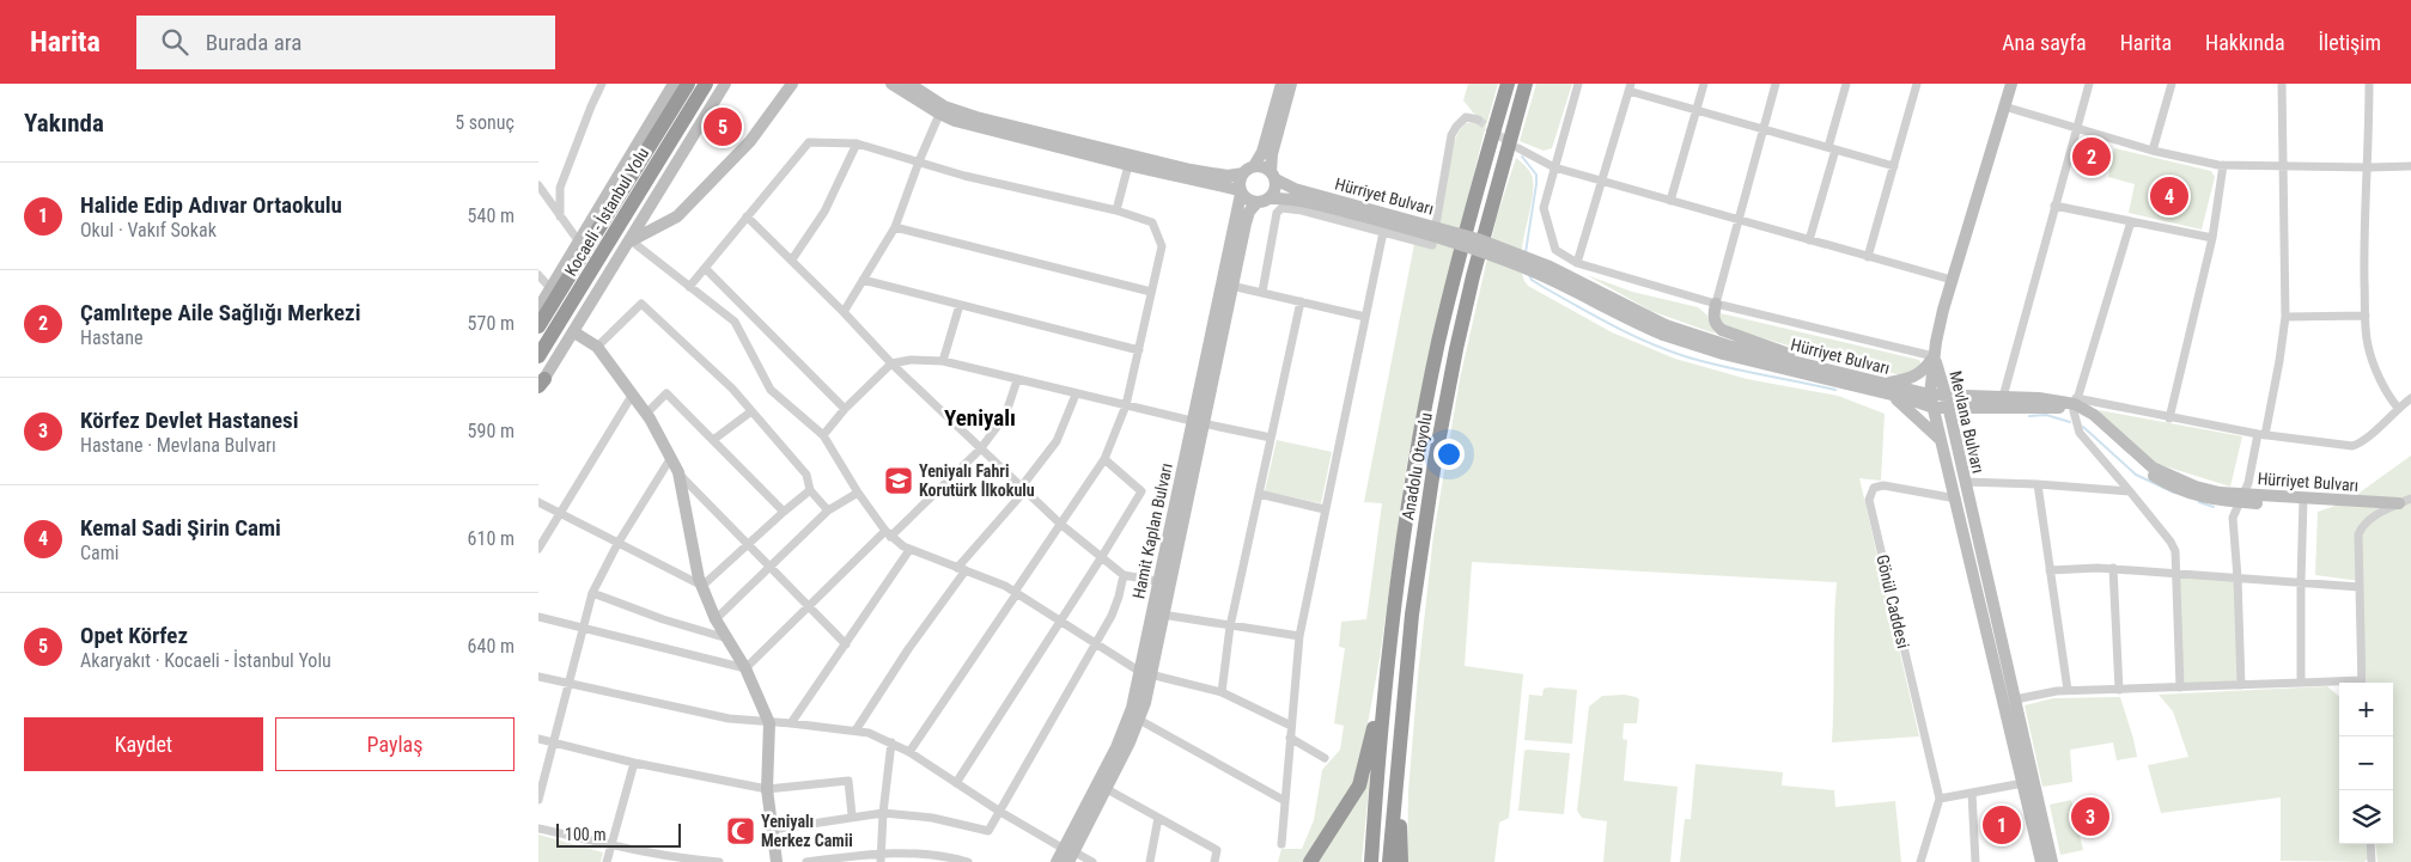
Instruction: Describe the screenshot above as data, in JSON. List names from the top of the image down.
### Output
{
  "streets": {
    "highway": ["Kocaeli - İstanbul Yolu", "Anadolu Otoyolu"],
    "main road": ["Hürriyet Bulvarı", "Mevlana Bulvarı", "Hamit Kaplan Bulvarı"],
    "street": ["Gönül Caddesi"]
  },
  "crossings": [
    ["Hürriyet Bulvarı", "Mevlana Bulvarı"],
    ["Hürriyet Bulvarı", "Hamit Kaplan Bulvarı"],
    ["Mevlana Bulvarı", "Gönül Caddesi"]
  ],
  "districts": ["Yeniyalı"],
  "places": {
    "school or university": ["Yeniyalı Fahri Korutürk İlkokulu"],
    "mosque": ["Yeniyalı Merkez Camii"]
  },
  "scale_bar": "100 m",
  "page": {
    "header": "Harita",
    "search": "Burada ara",
    "nav": [
      "Ana sayfa",
      "Harita",
      "Hakkında",
      "İletişim"
    ],
    "heading": ["Yakında", "5 sonuç"],
    "pins": [
      "5",
      "2",
      "4",
      "3",
      "1"
    ],
    "list": [
      {
        "mark": "1",
        "name": "Halide Edip Adıvar Ortaokulu",
        "note": "Okul · Vakıf Sokak",
        "value": "540 m"
      },
      {
        "mark": "2",
        "name": "Çamlıtepe Aile Sağlığı Merkezi",
        "note": "Hastane",
        "value": "570 m"
      },
      {
        "mark": "3",
        "name": "Körfez Devlet Hastanesi",
        "note": "Hastane · Mevlana Bulvarı",
        "value": "590 m"
      },
      {
        "mark": "4",
        "name": "Kemal Sadi Şirin Cami",
        "note": "Cami",
        "value": "610 m"
      },
      {
        "mark": "5",
        "name": "Opet Körfez",
        "note": "Akaryakıt · Kocaeli - İstanbul Yolu",
        "value": "640 m"
      }
    ],
    "map_buttons": ["+", "−"],
    "buttons": ["Kaydet", "Paylaş"],
    "scale": "100 m"
  }
}
